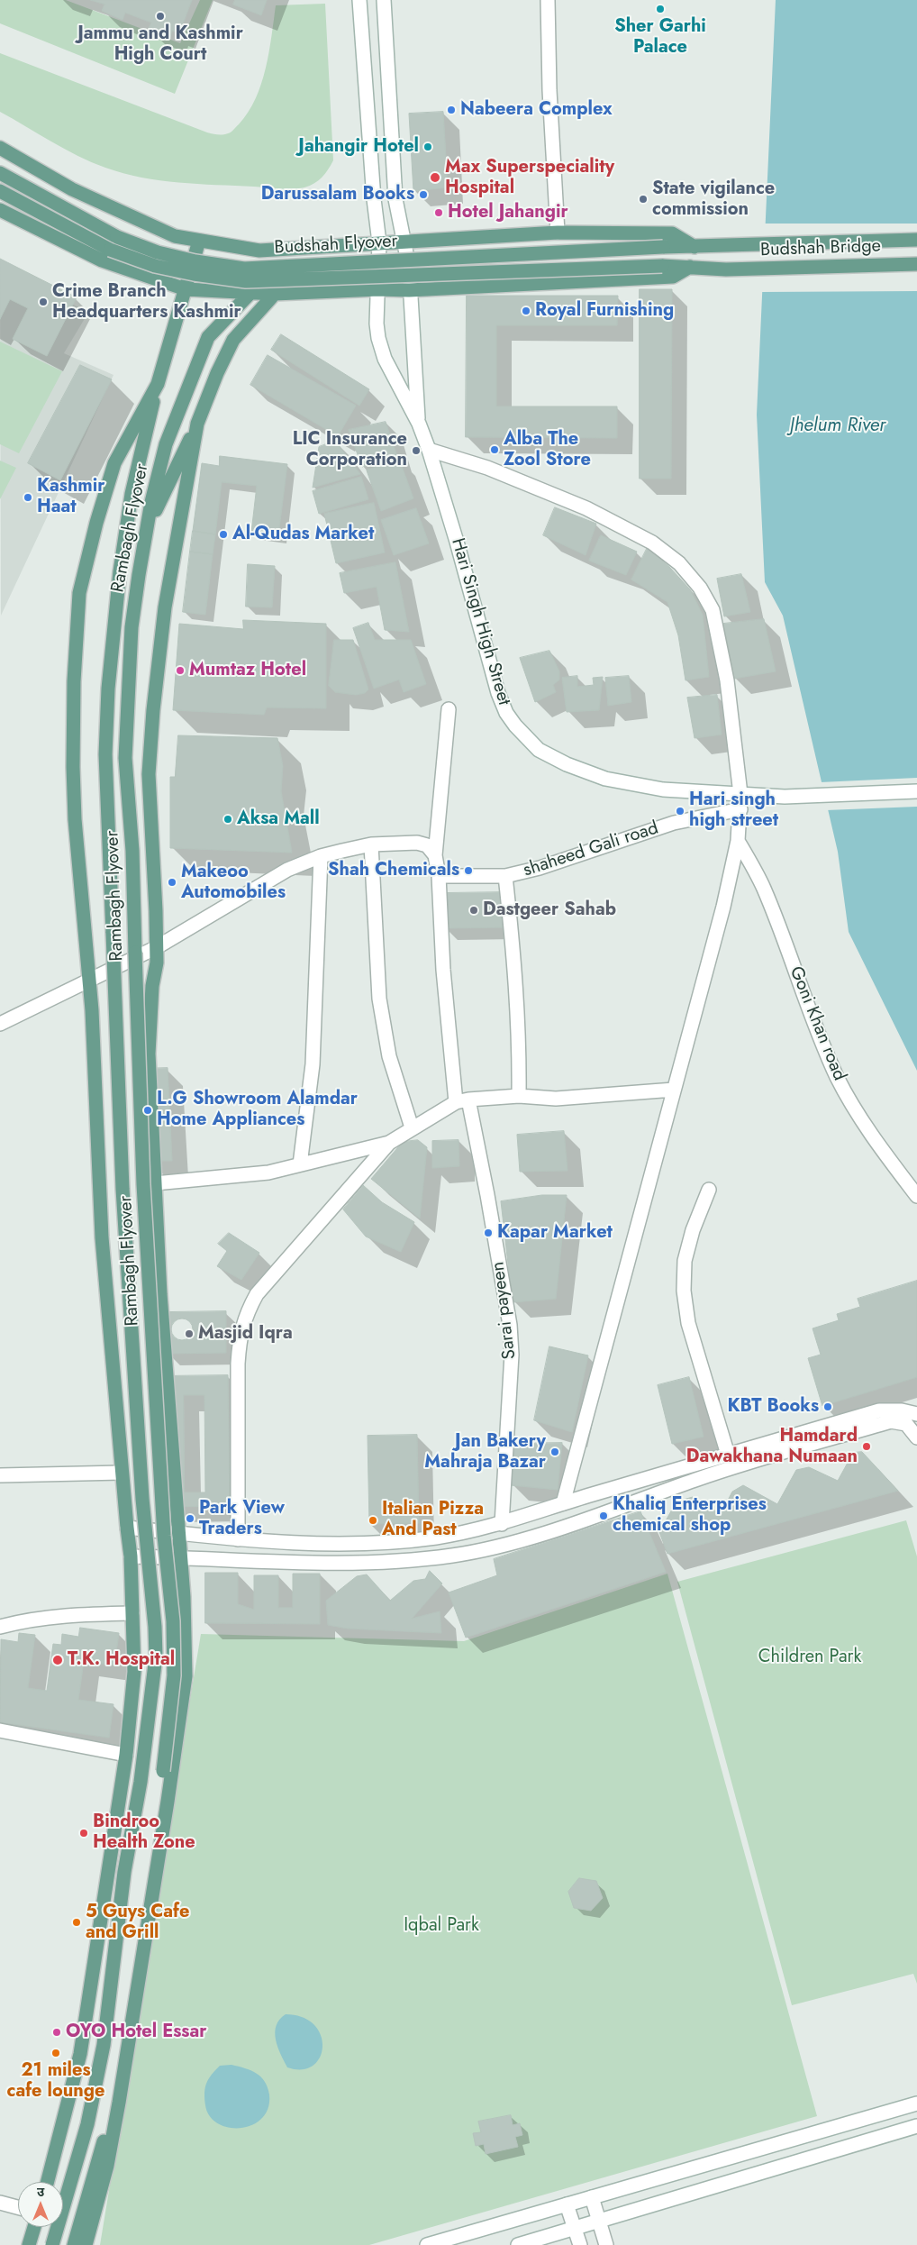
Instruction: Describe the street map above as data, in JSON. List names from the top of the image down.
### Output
{
  "streets": {
    "main road": ["Budshah Flyover", "Budshah Bridge", "Rambagh Flyover"],
    "street": [
      "Hari Singh High Street",
      "shaheed Gali road",
      "Goni Khan road",
      "Sarai payeen"
    ]
  },
  "crossings": [
    ["Budshah Flyover", "Budshah Bridge"],
    ["shaheed Gali road", "Sarai payeen"]
  ],
  "water": ["Jhelum River"],
  "parks": ["Children Park", "Iqbal Park"],
  "places": [
    "Sher Garhi Palace",
    "Jammu and Kashmir High Court",
    "Nabeera Complex",
    "Jahangir Hotel",
    "Max Superspeciality Hospital",
    "Darussalam Books",
    "State vigilance commission",
    "Hotel Jahangir",
    "Crime Branch Headquarters Kashmir",
    "Royal Furnishing",
    "Alba The Zool Store",
    "LIC Insurance Corporation",
    "Kashmir Haat",
    "Al-Qudas Market",
    "Mumtaz Hotel",
    "Hari singh high street",
    "Aksa Mall",
    "Shah Chemicals",
    "Makeoo Automobiles",
    "Dastgeer Sahab",
    "L.G Showroom Alamdar Home Appliances",
    "Kapar Market",
    "Masjid Iqra",
    "KBT Books",
    "Hamdard Dawakhana Numaan",
    "Jan Bakery Mahraja Bazar",
    "Khaliq Enterprises chemical shop",
    "Park View Traders",
    "Italian Pizza And Past",
    "T.K. Hospital",
    "Bindroo Health Zone",
    "5 Guys Cafe and Grill",
    "OYO Hotel Essar",
    "21 miles cafe lounge"
  ],
  "north": "top"
}
